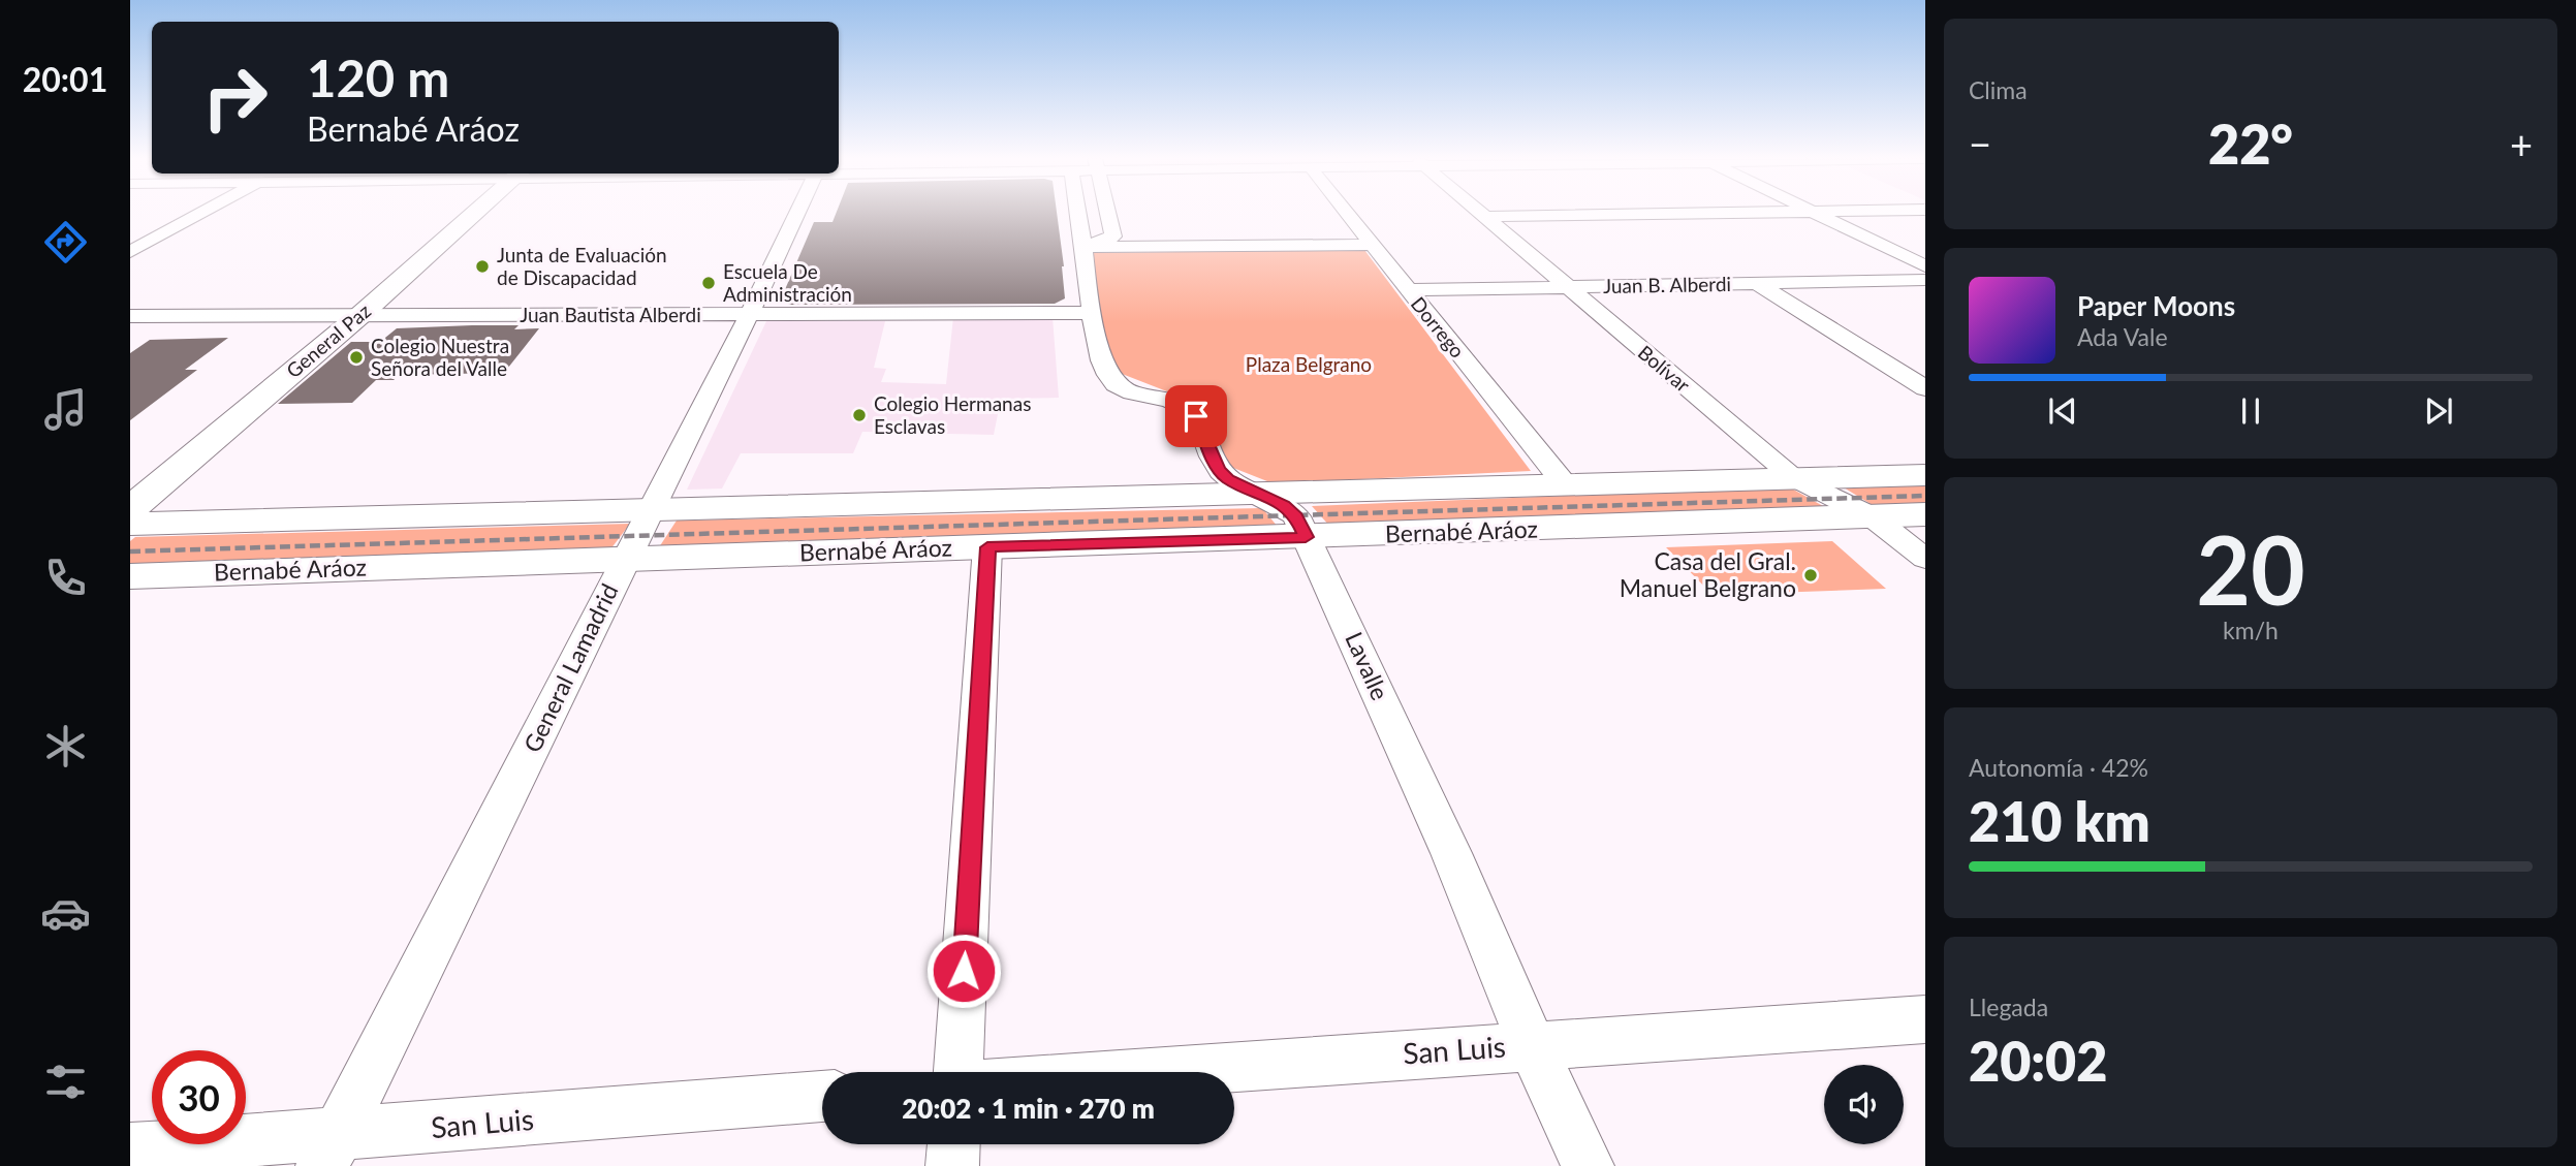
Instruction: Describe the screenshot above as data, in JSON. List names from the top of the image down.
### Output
{
  "streets": {
    "street": [
      "Juan B. Alberdi",
      "Juan Bautista Alberdi",
      "Dorrego",
      "General Paz",
      "Bolívar",
      "Bernabé Aráoz",
      "Lavalle",
      "General Lamadrid",
      "San Luis"
    ]
  },
  "crossings": [
    ["Juan B. Alberdi", "Dorrego"],
    ["Juan B. Alberdi", "Bolívar"],
    ["Juan Bautista Alberdi", "General Paz"],
    ["Juan Bautista Alberdi", "Lavalle"],
    ["Juan Bautista Alberdi", "General Lamadrid"],
    ["Dorrego", "Bernabé Aráoz"],
    ["Bolívar", "Bernabé Aráoz"],
    ["Bernabé Aráoz", "Lavalle"],
    ["Bernabé Aráoz", "General Lamadrid"],
    ["Lavalle", "San Luis"],
    ["General Lamadrid", "San Luis"]
  ],
  "parks": ["Plaza Belgrano"],
  "places": [
    "Junta de Evaluación de Discapacidad",
    "Escuela De Administración",
    "Colegio Nuestra Señora del Valle",
    "Colegio Hermanas Esclavas",
    "Casa del Gral. Manuel Belgrano"
  ],
  "page": {
    "tabs": "20:01",
    "tile": [
      "Clima",
      ["20", "km/h"],
      ["Autonomía · 42%", "210 km"],
      ["Llegada", "20:02"]
    ],
    "turn": ["120 m", "Bernabé Aráoz"],
    "heat": ["−", "22°", "+"],
    "song": ["Paper Moons", "Ada Vale"],
    "limit": "30",
    "trip": "20:02 · 1 min · 270 m"
  }
}
